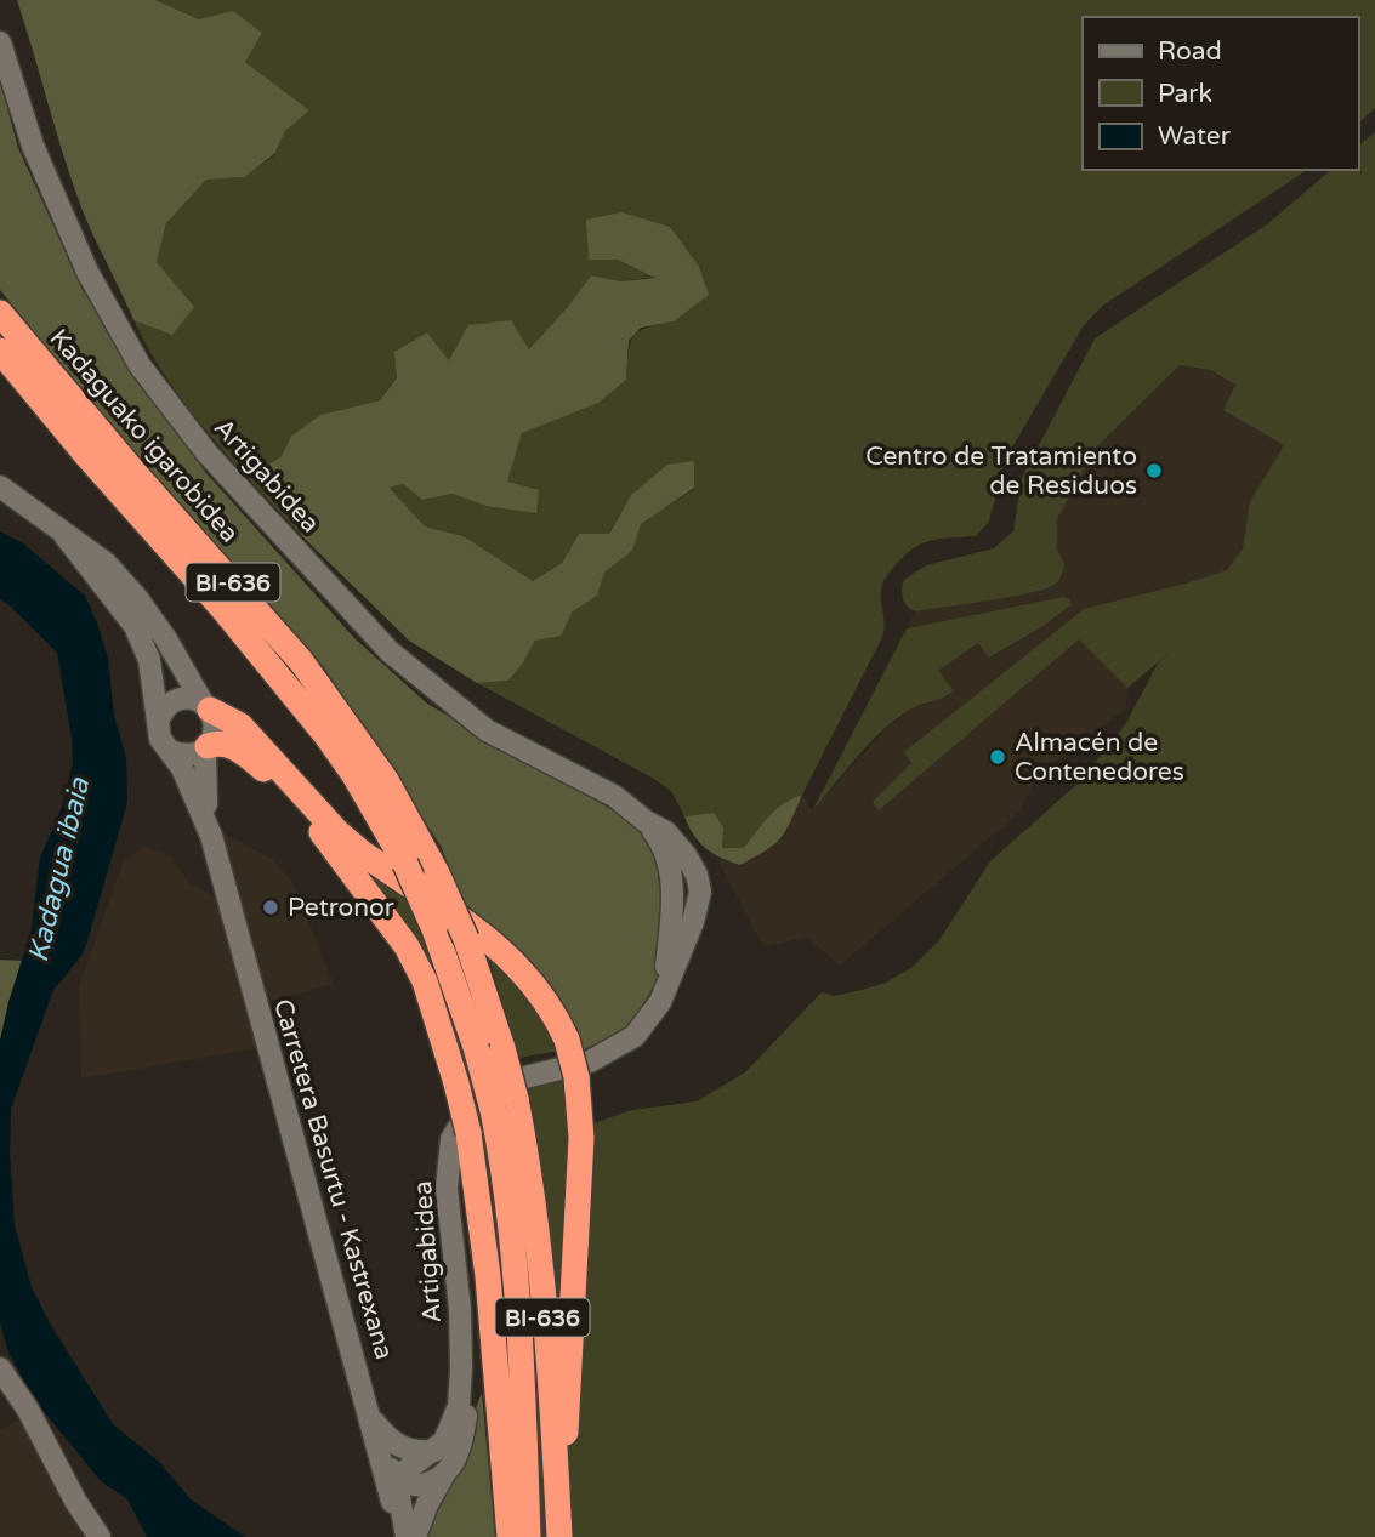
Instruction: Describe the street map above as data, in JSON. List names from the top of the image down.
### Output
{
  "streets": {
    "highway": ["Kadaguako igarobidea", "BI-636"],
    "street": ["Artigabidea", "Carretera Basurtu - Kastrexana"]
  },
  "water": ["Kadagua ibaia"],
  "places": ["Centro de Tratamiento de Residuos", "Almacén de Contenedores", "Petronor"],
  "legend": ["Road", "Park", "Water"]
}
